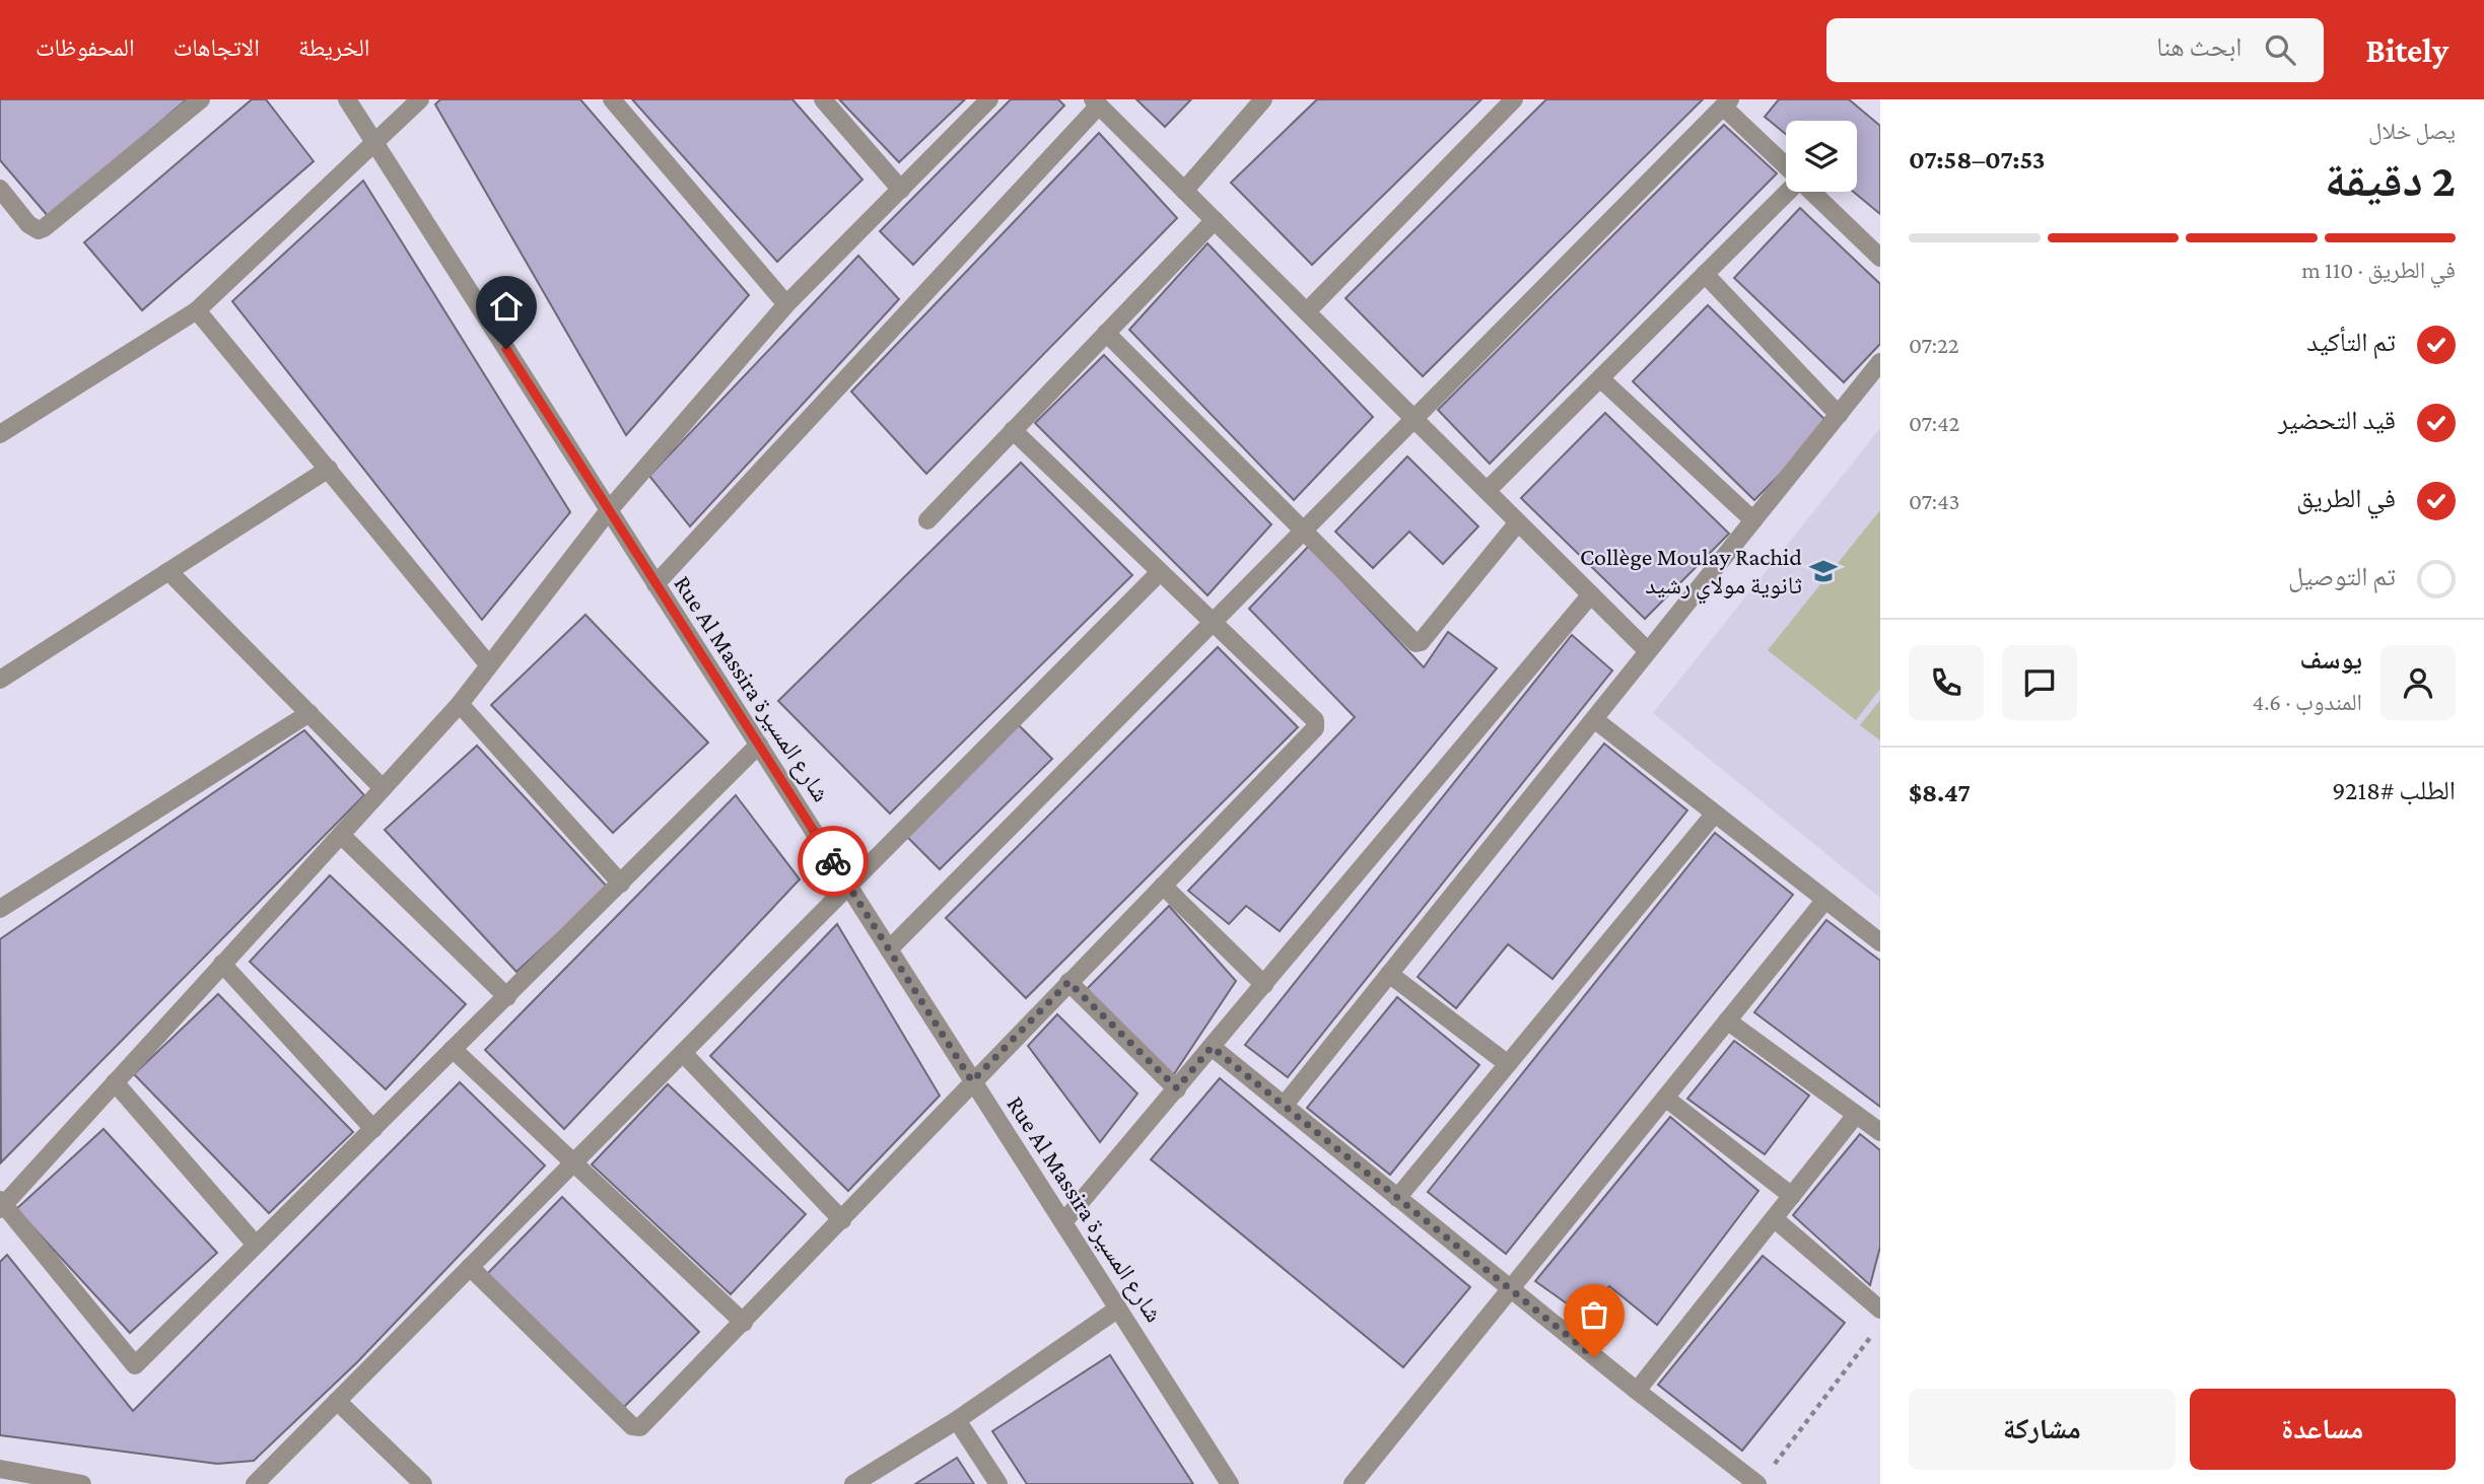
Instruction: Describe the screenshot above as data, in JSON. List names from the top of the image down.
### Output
{
  "streets": {
    "street": ["Rue Al Massira شارع المسيرة"]
  },
  "places": {
    "school or university": ["Collège Moulay Rachid ثانوية مولاي رشيد"]
  },
  "page": {
    "header": "Bitely",
    "search": "ابحث هنا",
    "nav": ["الخريطة", "الاتجاهات", "المحفوظات"],
    "heading": ["2 دقيقة", "يصل خلال", "07:53–07:58"],
    "panel": [
      "يوسف",
      "المندوب · 4.6",
      "الطلب #9218",
      "$8.47"
    ],
    "bar": "في الطريق · 110 m",
    "list": [
      ["تم التأكيد", "07:22"],
      ["قيد التحضير", "07:42"],
      ["في الطريق", "07:43"],
      "تم التوصيل"
    ],
    "buttons": ["مساعدة", "مشاركة"]
  }
}
